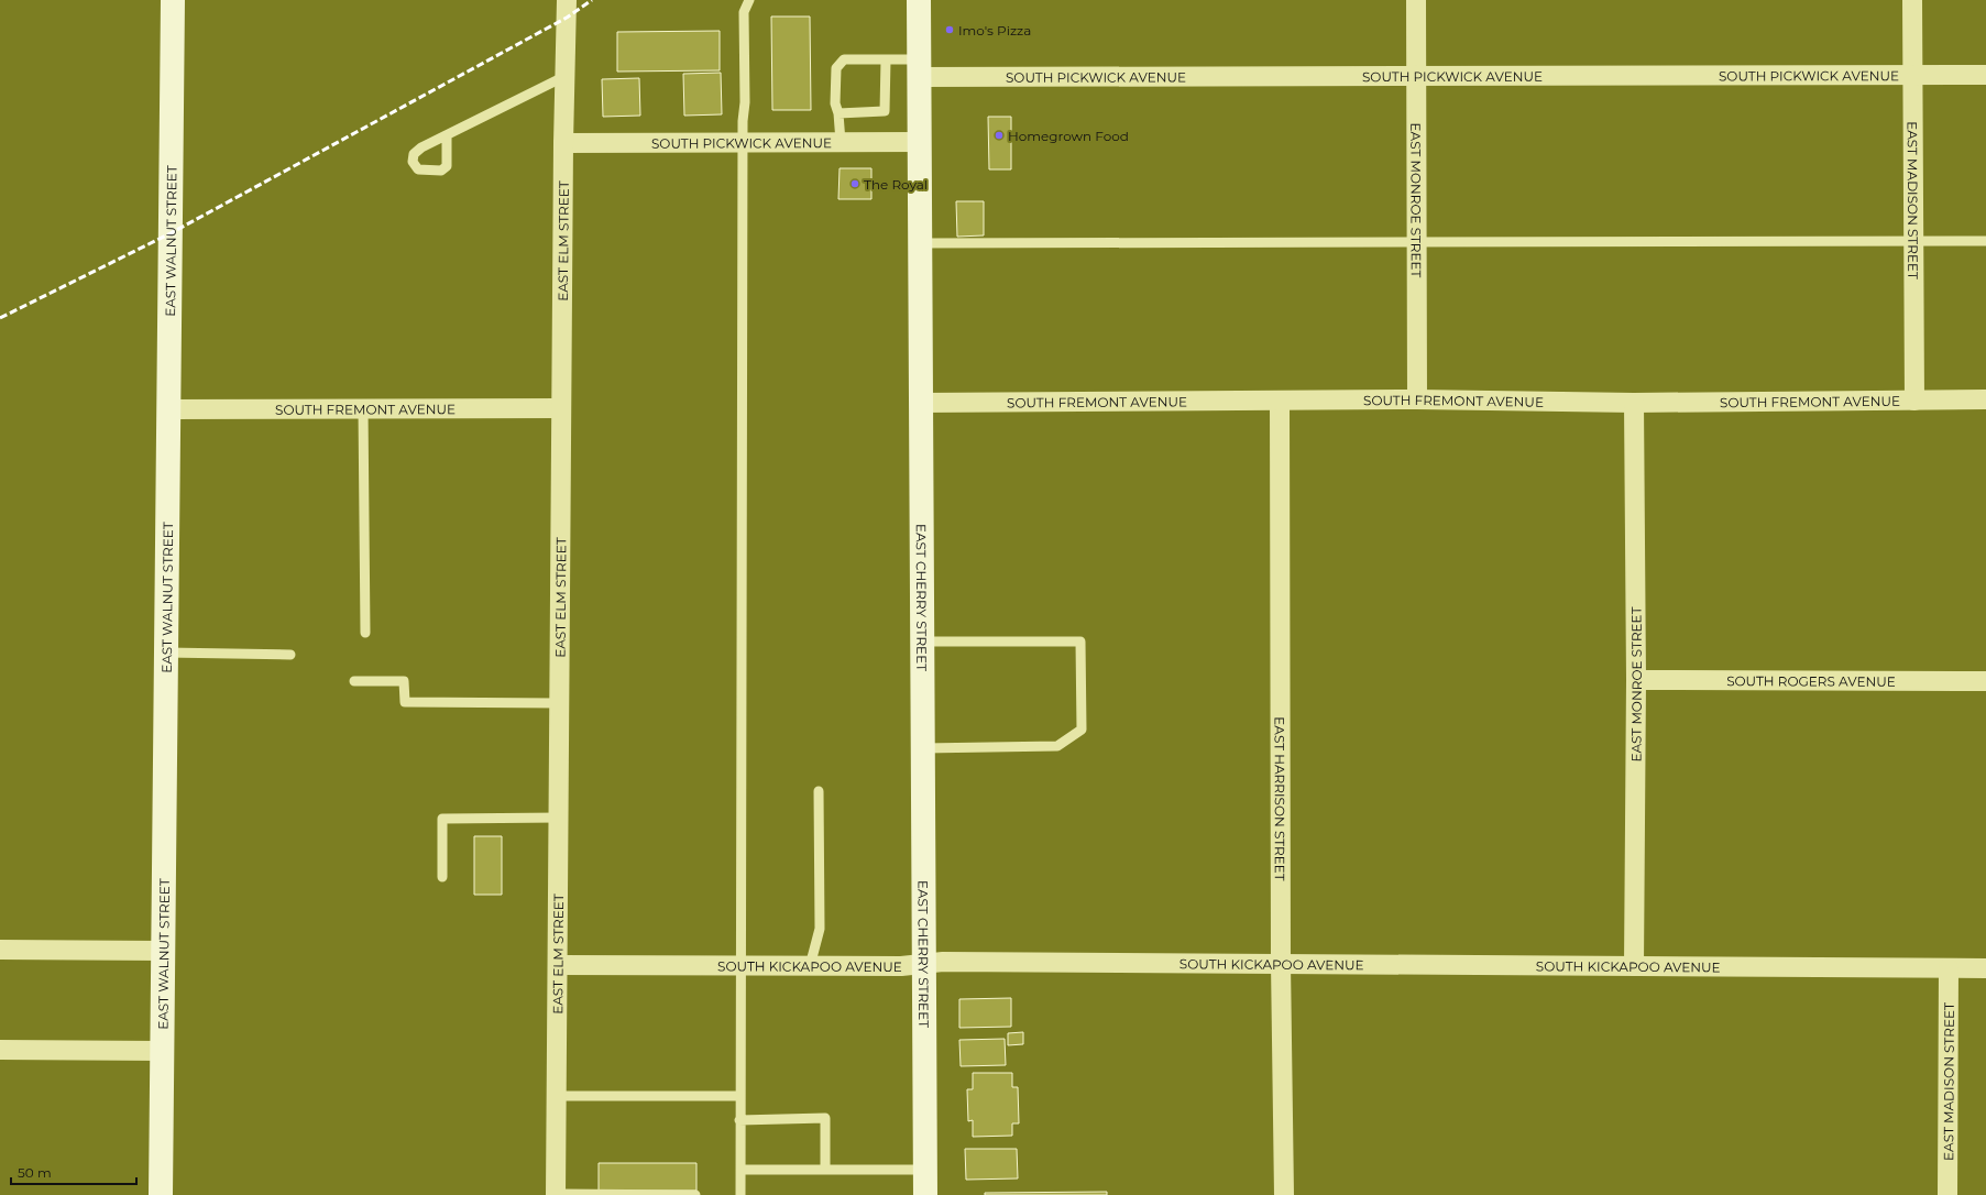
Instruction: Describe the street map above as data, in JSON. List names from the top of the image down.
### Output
{
  "streets": {
    "street": [
      "SOUTH PICKWICK AVENUE",
      "EAST MONROE STREET",
      "EAST MADISON STREET",
      "EAST WALNUT STREET",
      "EAST ELM STREET",
      "SOUTH FREMONT AVENUE",
      "EAST CHERRY STREET",
      "SOUTH ROGERS AVENUE",
      "EAST HARRISON STREET",
      "SOUTH KICKAPOO AVENUE"
    ]
  },
  "crossings": [
    ["SOUTH PICKWICK AVENUE", "EAST MONROE STREET"],
    ["SOUTH PICKWICK AVENUE", "EAST MADISON STREET"],
    ["SOUTH PICKWICK AVENUE", "EAST ELM STREET"],
    ["SOUTH PICKWICK AVENUE", "EAST CHERRY STREET"],
    ["EAST MONROE STREET", "SOUTH FREMONT AVENUE"],
    ["EAST MONROE STREET", "SOUTH ROGERS AVENUE"],
    ["EAST MONROE STREET", "SOUTH KICKAPOO AVENUE"],
    ["EAST MADISON STREET", "SOUTH FREMONT AVENUE"],
    ["EAST MADISON STREET", "SOUTH KICKAPOO AVENUE"],
    ["EAST WALNUT STREET", "SOUTH FREMONT AVENUE"],
    ["EAST ELM STREET", "SOUTH FREMONT AVENUE"],
    ["EAST ELM STREET", "SOUTH KICKAPOO AVENUE"],
    ["SOUTH FREMONT AVENUE", "EAST CHERRY STREET"],
    ["SOUTH FREMONT AVENUE", "EAST HARRISON STREET"],
    ["EAST CHERRY STREET", "SOUTH KICKAPOO AVENUE"],
    ["EAST HARRISON STREET", "SOUTH KICKAPOO AVENUE"]
  ],
  "places": ["Imo's Pizza", "Homegrown Food", "The Royal"],
  "scale_bar": "50 m"
}
